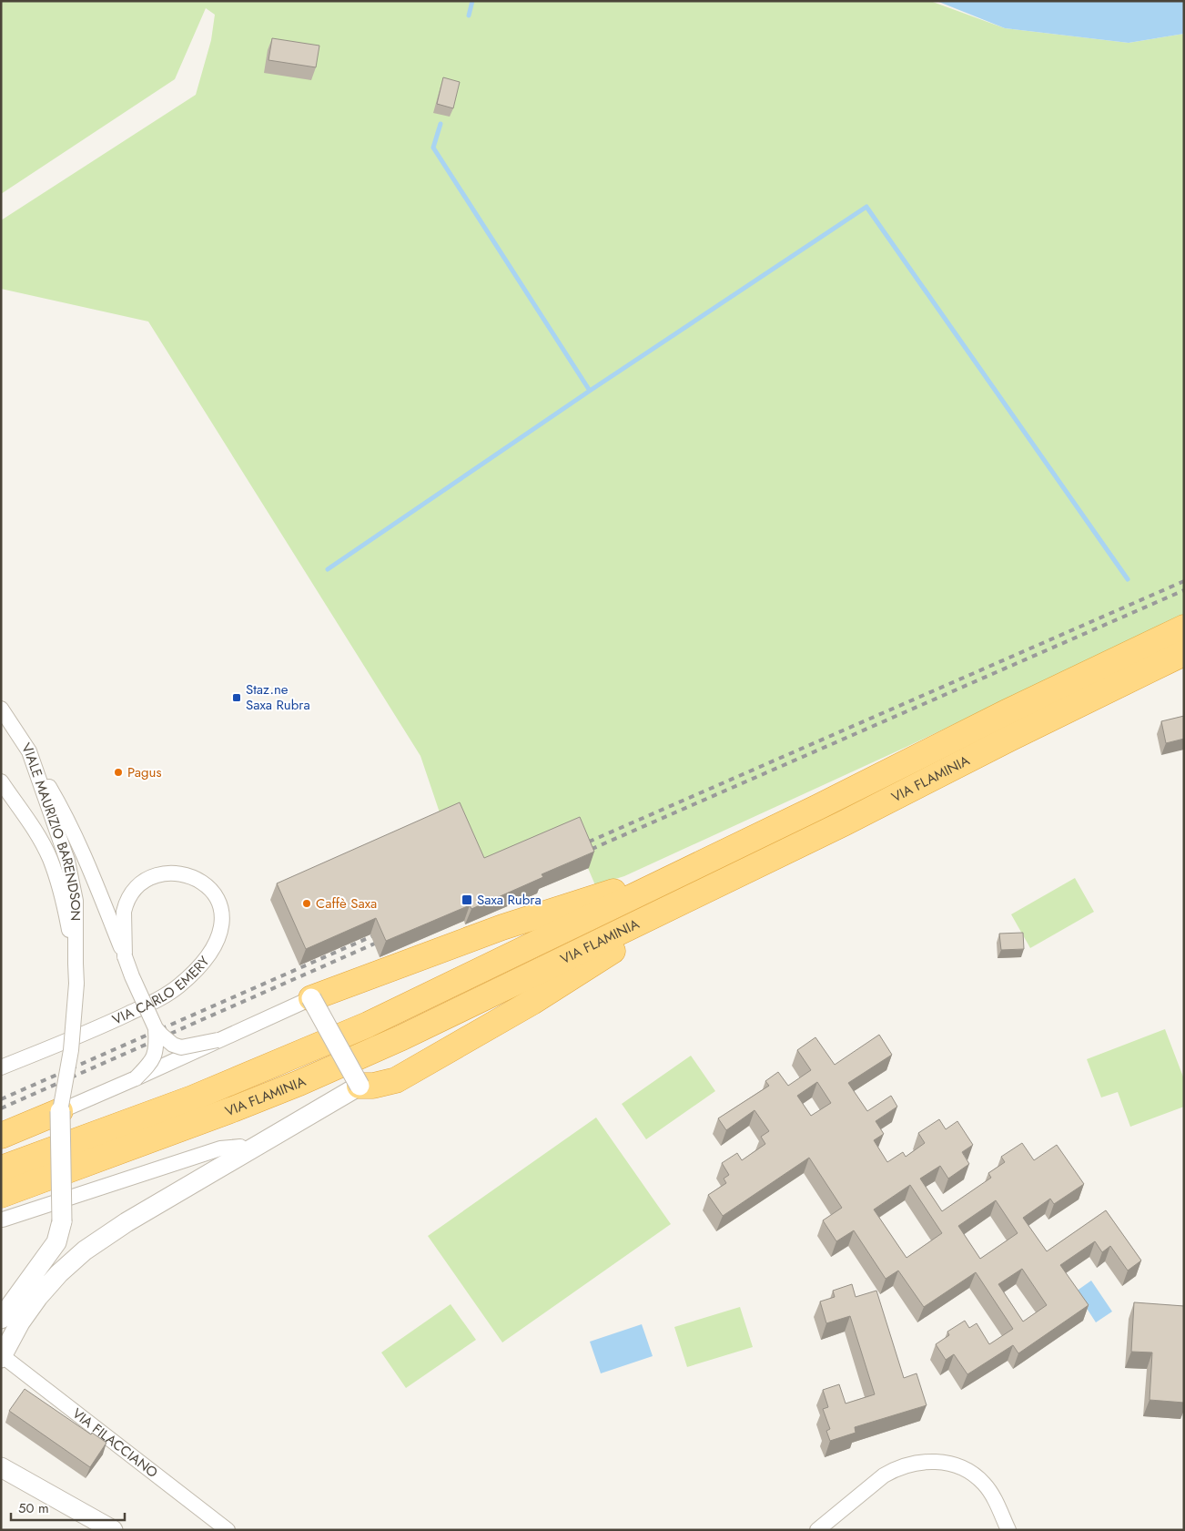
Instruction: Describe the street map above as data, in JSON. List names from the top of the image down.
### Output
{
  "streets": {
    "highway": ["VIA FLAMINIA"],
    "street": ["VIALE MAURIZIO BARENDSON", "VIA CARLO EMERY", "VIA FILACCIANO"]
  },
  "places": {
    "transit": ["Staz.ne Saxa Rubra", "Saxa Rubra"],
    "other": ["Pagus", "Caffè Saxa"]
  },
  "scale_bar": "50 m"
}
